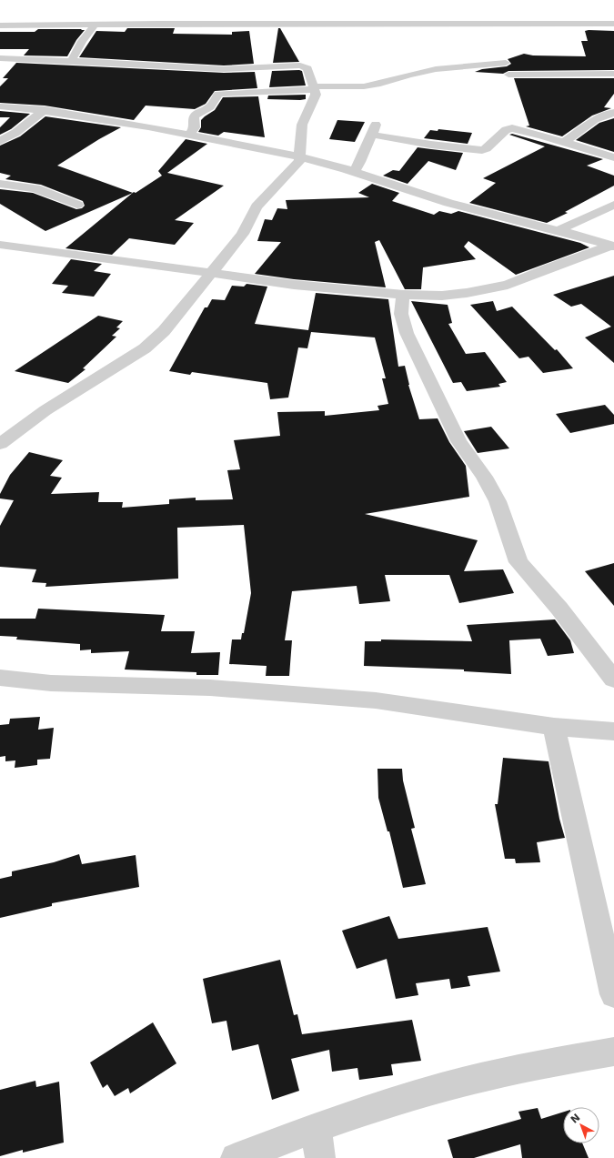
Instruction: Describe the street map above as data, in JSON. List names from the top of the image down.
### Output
{
  "north": "top left"
}
